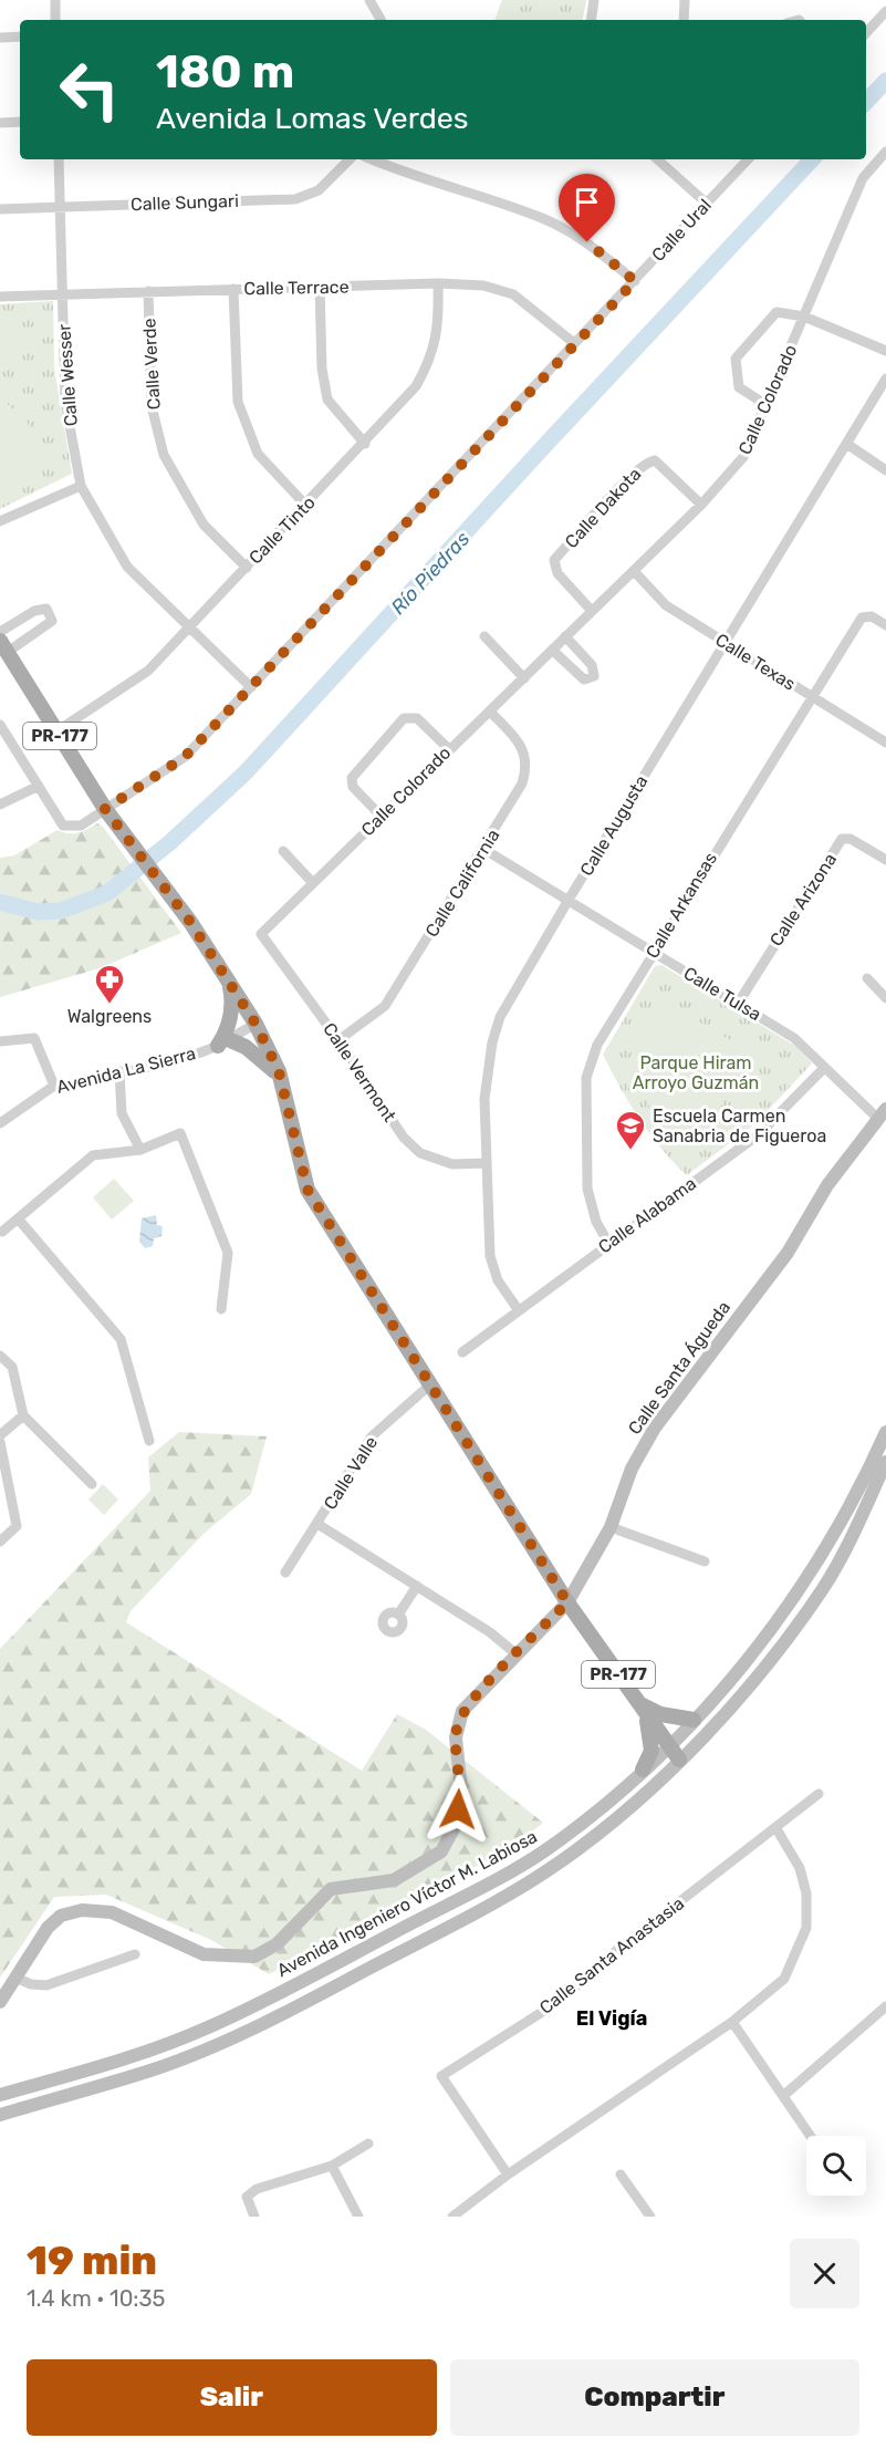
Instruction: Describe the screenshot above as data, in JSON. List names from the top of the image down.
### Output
{
  "streets": {
    "main road": ["PR-177", "Calle Santa Águeda", "Avenida Ingeniero Víctor M. Labiosa"],
    "street": [
      "Calle Sungari",
      "Calle Ural",
      "Calle Terrace",
      "Calle Verde",
      "Calle Wesser",
      "Calle Colorado",
      "Calle Dakota",
      "Calle Tinto",
      "Calle Texas",
      "Calle Augusta",
      "Calle California",
      "Calle Arizona",
      "Calle Arkansas",
      "Calle Tulsa",
      "Avenida La Sierra",
      "Calle Vermont",
      "Calle Alabama",
      "Calle Valle",
      "Calle Santa Anastasia"
    ]
  },
  "crossings": [
    ["Calle Sungari", "Calle Wesser"],
    ["Calle Ural", "Calle Terrace"],
    ["Calle Ural", "Calle Wesser"],
    ["Calle Ural", "PR-177"],
    ["Calle Terrace", "Calle Verde"],
    ["Calle Terrace", "Calle Wesser"],
    ["Calle Terrace", "Calle Tinto"],
    ["Calle Verde", "Calle Tinto"],
    ["Calle Wesser", "Calle Tinto"],
    ["Calle Colorado", "Calle Dakota"],
    ["Calle Colorado", "Calle Texas"],
    ["Calle Colorado", "Calle California"],
    ["Calle Colorado", "Calle Vermont"],
    ["Calle Tinto", "PR-177"],
    ["Calle Texas", "Calle Augusta"],
    ["Calle Texas", "Calle Arkansas"],
    ["PR-177", "Avenida La Sierra"],
    ["PR-177", "Calle Santa Águeda"],
    ["PR-177", "Calle Valle"],
    ["PR-177", "Avenida Ingeniero Víctor M. Labiosa"],
    ["Calle Augusta", "Calle Tulsa"],
    ["Calle Augusta", "Calle Vermont"],
    ["Calle Augusta", "Calle Alabama"],
    ["Calle California", "Calle Tulsa"],
    ["Calle California", "Calle Vermont"],
    ["Calle Arizona", "Calle Tulsa"],
    ["Calle Arkansas", "Calle Tulsa"],
    ["Calle Arkansas", "Calle Alabama"],
    ["Calle Tulsa", "Calle Alabama"],
    ["Calle Tulsa", "Calle Santa Águeda"]
  ],
  "districts": ["El Vigía"],
  "water": ["Río Piedras"],
  "parks": ["Parque Hiram Arroyo Guzmán"],
  "places": {
    "pharmacy": ["Walgreens"],
    "school or university": ["Escuela Carmen Sanabria de Figueroa"]
  },
  "page": {
    "turn": ["180 m", "Avenida Lomas Verdes"],
    "heading": ["19 min", "1.4 km · 10:35"],
    "buttons": ["Salir", "Compartir"]
  }
}
